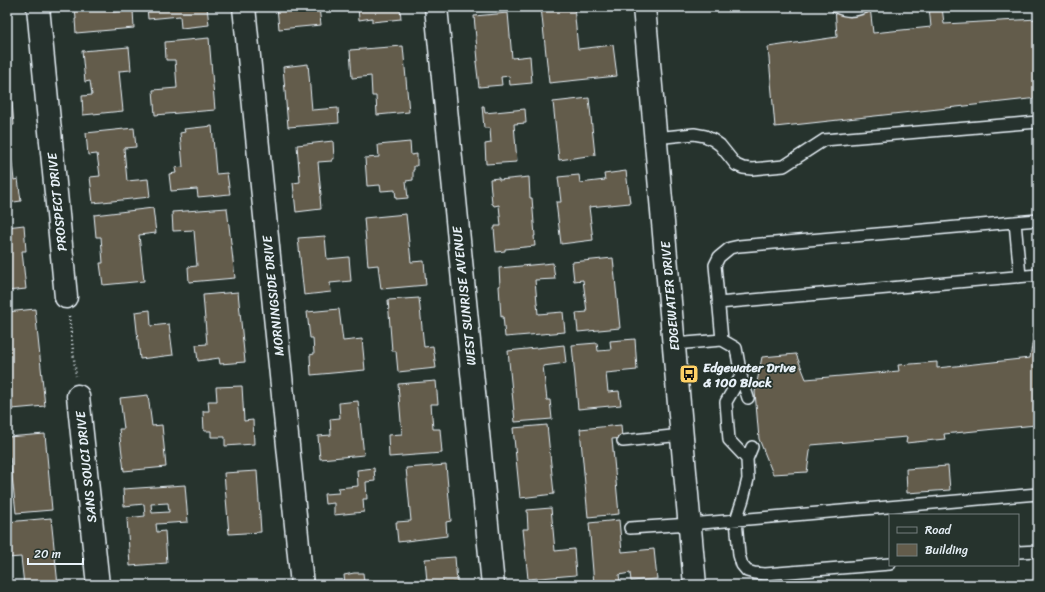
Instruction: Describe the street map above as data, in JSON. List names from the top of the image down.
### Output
{
  "streets": {
    "street": [
      "PROSPECT DRIVE",
      "MORNINGSIDE DRIVE",
      "WEST SUNRISE AVENUE",
      "EDGEWATER DRIVE",
      "SANS SOUCI DRIVE"
    ]
  },
  "places": {
    "bus stop": ["Edgewater Drive & 100 Block"]
  },
  "legend": ["Road", "Building"],
  "scale_bar": "20 m"
}
